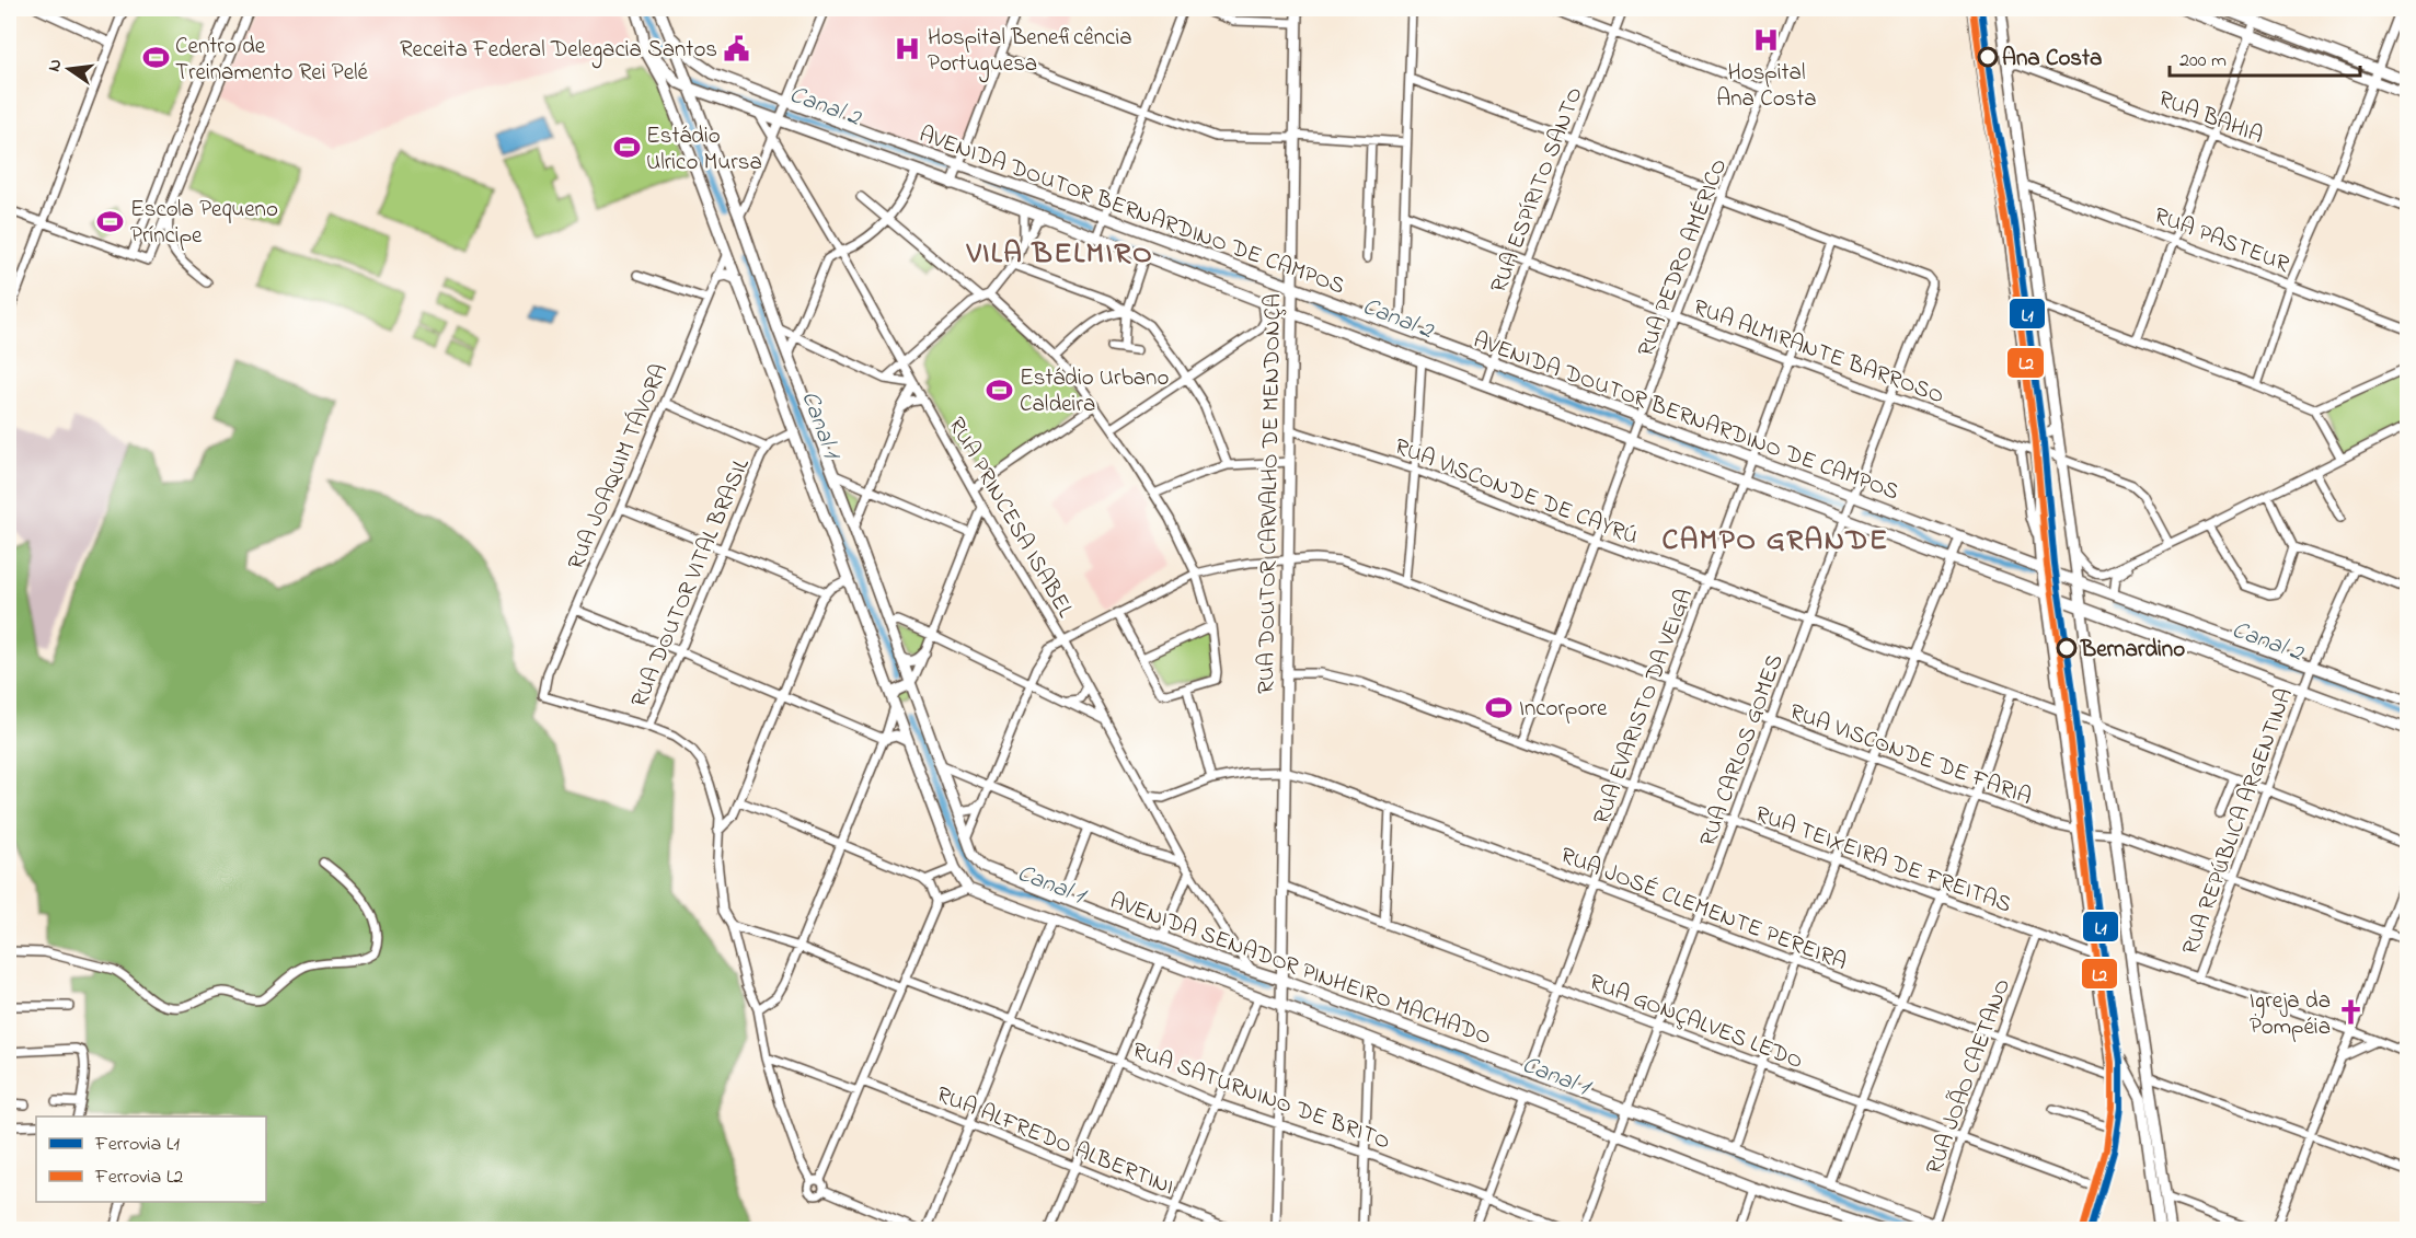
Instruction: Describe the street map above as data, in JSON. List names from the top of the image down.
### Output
{
  "streets": {
    "main road": ["AVENIDA DOUTOR BERNARDINO DE CAMPOS", "RUA DOUTOR CARVALHO DE MENDONÇA", "AVENIDA SENADOR PINHEIRO MACHADO"],
    "street": [
      "RUA BAHIA",
      "RUA ESPÍRITO SANTO",
      "RUA PASTEUR",
      "RUA PEDRO AMÉRICO",
      "RUA ALMIRANTE BARROSO",
      "RUA JOAQUIM TÁVORA",
      "RUA VISCONDE DE CAYRÚ",
      "RUA PRINCESA ISABEL",
      "RUA DOUTOR VITAL BRASIL",
      "RUA EVARISTO DA VEIGA",
      "RUA CARLOS GOMES",
      "RUA VISCONDE DE FARIA",
      "RUA REPÚBLICA ARGENTINA",
      "RUA TEIXEIRA DE FREITAS",
      "RUA JOSÉ CLEMENTE PEREIRA",
      "RUA GONÇALVES LEDO",
      "RUA JOÃO CAETANO",
      "RUA SATURNINO DE BRITO",
      "RUA ALFREDO ALBERTINI"
    ]
  },
  "crossings": [
    ["RUA ESPÍRITO SANTO", "AVENIDA DOUTOR BERNARDINO DE CAMPOS"],
    ["RUA ESPÍRITO SANTO", "RUA ALMIRANTE BARROSO"],
    ["AVENIDA DOUTOR BERNARDINO DE CAMPOS", "RUA PEDRO AMÉRICO"],
    ["AVENIDA DOUTOR BERNARDINO DE CAMPOS", "RUA DOUTOR CARVALHO DE MENDONÇA"],
    ["AVENIDA DOUTOR BERNARDINO DE CAMPOS", "RUA PRINCESA ISABEL"],
    ["AVENIDA DOUTOR BERNARDINO DE CAMPOS", "RUA EVARISTO DA VEIGA"],
    ["AVENIDA DOUTOR BERNARDINO DE CAMPOS", "RUA CARLOS GOMES"],
    ["AVENIDA DOUTOR BERNARDINO DE CAMPOS", "RUA REPÚBLICA ARGENTINA"],
    ["AVENIDA DOUTOR BERNARDINO DE CAMPOS", "AVENIDA SENADOR PINHEIRO MACHADO"],
    ["RUA PEDRO AMÉRICO", "RUA ALMIRANTE BARROSO"],
    ["RUA PEDRO AMÉRICO", "RUA VISCONDE DE CAYRÚ"],
    ["RUA PEDRO AMÉRICO", "RUA VISCONDE DE FARIA"],
    ["RUA PEDRO AMÉRICO", "RUA TEIXEIRA DE FREITAS"],
    ["RUA ALMIRANTE BARROSO", "RUA EVARISTO DA VEIGA"],
    ["RUA ALMIRANTE BARROSO", "RUA CARLOS GOMES"],
    ["RUA JOAQUIM TÁVORA", "RUA DOUTOR VITAL BRASIL"],
    ["RUA VISCONDE DE CAYRÚ", "RUA DOUTOR CARVALHO DE MENDONÇA"],
    ["RUA VISCONDE DE CAYRÚ", "RUA EVARISTO DA VEIGA"],
    ["RUA VISCONDE DE CAYRÚ", "RUA CARLOS GOMES"],
    ["RUA VISCONDE DE CAYRÚ", "RUA REPÚBLICA ARGENTINA"],
    ["RUA DOUTOR CARVALHO DE MENDONÇA", "RUA VISCONDE DE FARIA"],
    ["RUA DOUTOR CARVALHO DE MENDONÇA", "RUA TEIXEIRA DE FREITAS"],
    ["RUA DOUTOR CARVALHO DE MENDONÇA", "RUA JOSÉ CLEMENTE PEREIRA"],
    ["RUA DOUTOR CARVALHO DE MENDONÇA", "AVENIDA SENADOR PINHEIRO MACHADO"],
    ["RUA DOUTOR CARVALHO DE MENDONÇA", "RUA GONÇALVES LEDO"],
    ["RUA PRINCESA ISABEL", "RUA VISCONDE DE FARIA"],
    ["RUA PRINCESA ISABEL", "AVENIDA SENADOR PINHEIRO MACHADO"],
    ["RUA EVARISTO DA VEIGA", "RUA CARLOS GOMES"],
    ["RUA EVARISTO DA VEIGA", "RUA VISCONDE DE FARIA"],
    ["RUA EVARISTO DA VEIGA", "RUA TEIXEIRA DE FREITAS"],
    ["RUA EVARISTO DA VEIGA", "RUA JOSÉ CLEMENTE PEREIRA"],
    ["RUA EVARISTO DA VEIGA", "AVENIDA SENADOR PINHEIRO MACHADO"],
    ["RUA EVARISTO DA VEIGA", "RUA GONÇALVES LEDO"],
    ["RUA CARLOS GOMES", "RUA VISCONDE DE FARIA"],
    ["RUA CARLOS GOMES", "RUA TEIXEIRA DE FREITAS"],
    ["RUA CARLOS GOMES", "RUA JOSÉ CLEMENTE PEREIRA"],
    ["RUA CARLOS GOMES", "AVENIDA SENADOR PINHEIRO MACHADO"],
    ["RUA CARLOS GOMES", "RUA GONÇALVES LEDO"],
    ["RUA VISCONDE DE FARIA", "RUA REPÚBLICA ARGENTINA"],
    ["RUA VISCONDE DE FARIA", "AVENIDA SENADOR PINHEIRO MACHADO"],
    ["RUA TEIXEIRA DE FREITAS", "RUA JOÃO CAETANO"],
    ["RUA JOSÉ CLEMENTE PEREIRA", "RUA JOÃO CAETANO"],
    ["AVENIDA SENADOR PINHEIRO MACHADO", "RUA JOÃO CAETANO"],
    ["RUA GONÇALVES LEDO", "RUA JOÃO CAETANO"]
  ],
  "districts": ["VILA BELMIRO", "CAMPO GRANDE"],
  "water": ["Canal 2", "Canal 1"],
  "places": {
    "hospital": ["Hospital Ana Costa", "Hospital Beneficência Portuguesa"],
    "public building": ["Receita Federal Delegacia Santos"],
    "other": ["Ana Costa", "Bernardino"],
    "sports": [
      "Centro de Treinamento Rei Pelé",
      "Estádio Ulrico Mursa",
      "Escola Pequeno Príncipe",
      "Estádio Urbano Caldeira",
      "Incorpore"
    ],
    "church": ["Igreja da Pompéia"]
  },
  "lines": ["rail line L1", "rail line L2"],
  "legend": ["Ferrovia L1", "Ferrovia L2"],
  "scale_bar": "200 m",
  "north": "left"
}
